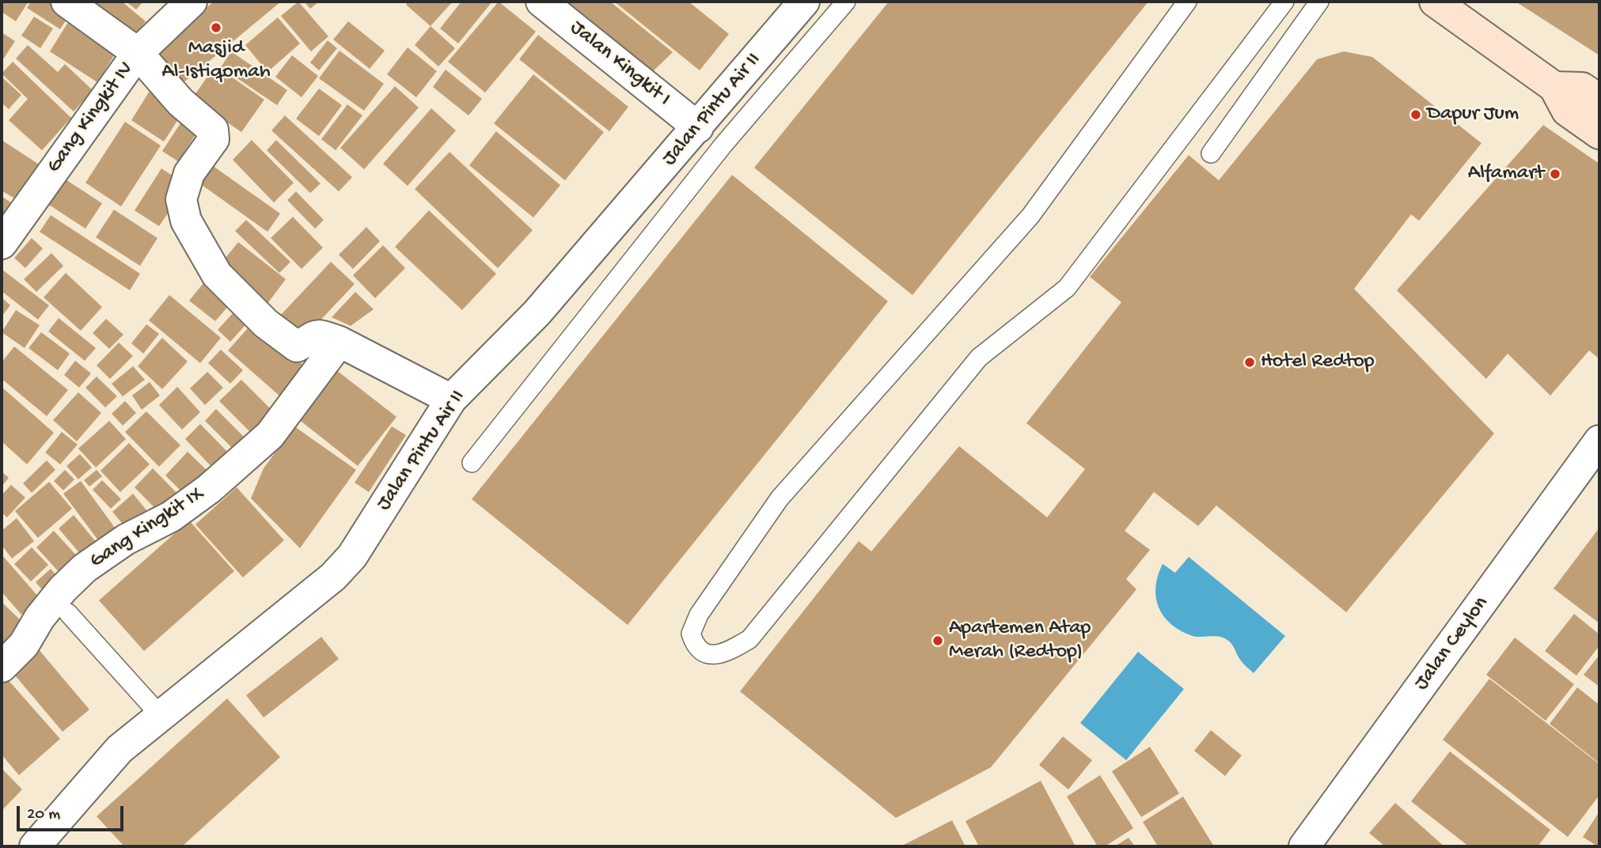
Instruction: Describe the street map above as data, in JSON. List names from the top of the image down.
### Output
{
  "streets": {
    "street": [
      "Jalan Kingkit I",
      "Jalan Pintu Air II",
      "Gang Kingkit IV",
      "Gang Kingkit IX",
      "Jalan Ceylon"
    ]
  },
  "crossings": [
    ["Jalan Kingkit I", "Jalan Pintu Air II"]
  ],
  "places": [
    "Masjid Al-Istiqomah",
    "Dapur Jum",
    "Alfamart",
    "Hotel Redtop",
    "Apartemen Atap Merah (Redtop)"
  ],
  "scale_bar": "20 m"
}
